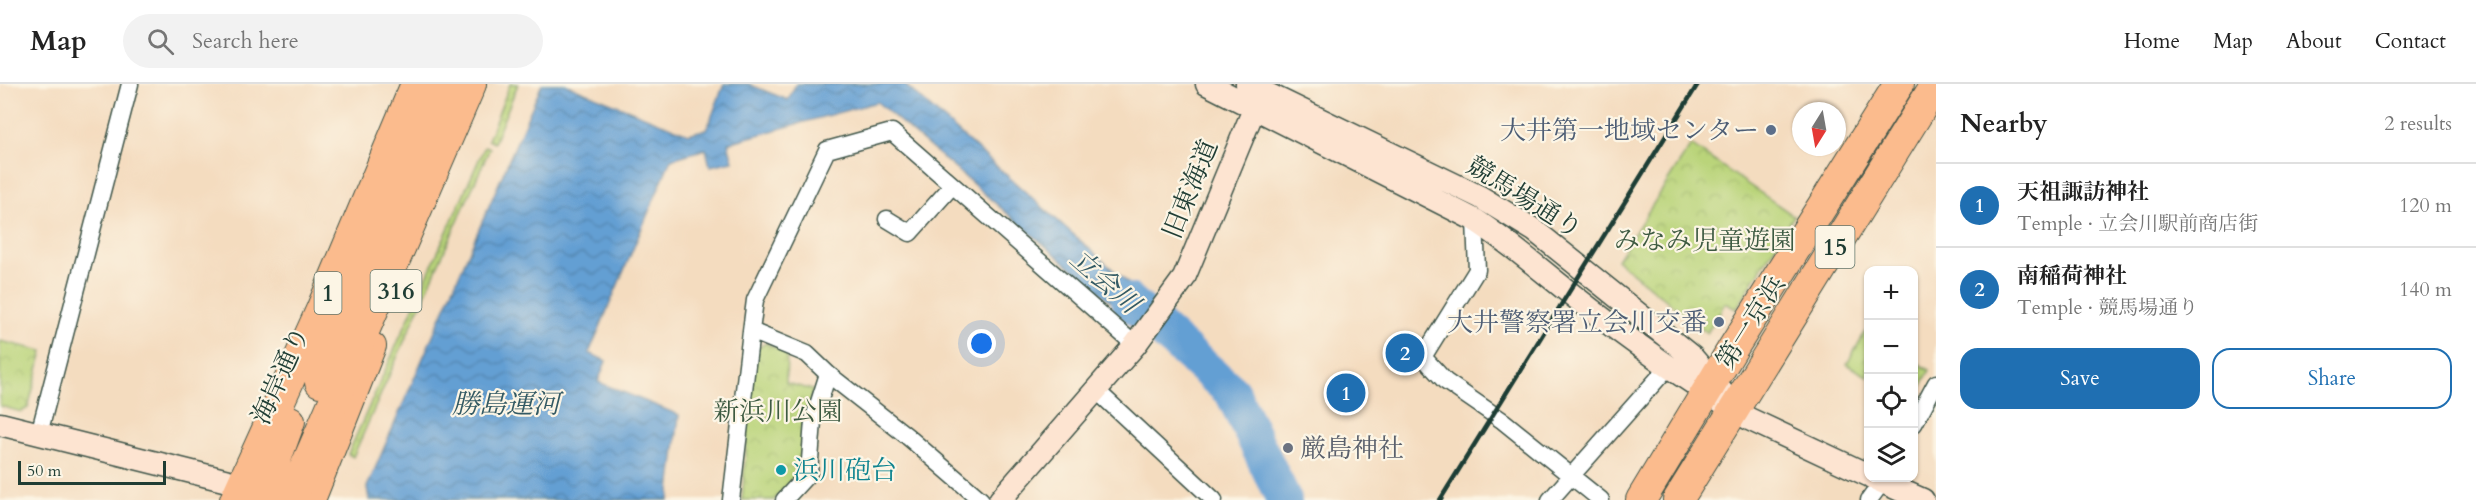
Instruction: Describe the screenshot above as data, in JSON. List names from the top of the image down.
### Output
{
  "streets": {
    "highway": ["15", "1", "第一京浜"],
    "main road": ["316", "海岸通り"],
    "street": ["旧東海道", "競馬場通り"]
  },
  "crossings": [
    ["旧東海道", "競馬場通り"],
    ["競馬場通り", "第一京浜"],
    ["1", "海岸通り"]
  ],
  "water": ["立会川", "勝島運河"],
  "parks": ["みなみ児童遊園", "新浜川公園"],
  "places": [
    "大井第一地域センター",
    "大井警察署立会川交番",
    "厳島神社",
    "浜川砲台"
  ],
  "scale_bar": "50 m",
  "north": "bottom",
  "page": {
    "header": "Map",
    "search": "Search here",
    "nav": [
      "Home",
      "Map",
      "About",
      "Contact"
    ],
    "heading": ["Nearby", "2 results"],
    "list": [
      {
        "mark": "1",
        "name": "天祖諏訪神社",
        "note": "Temple · 立会川駅前商店街",
        "value": "120 m"
      },
      {
        "mark": "2",
        "name": "南稲荷神社",
        "note": "Temple · 競馬場通り",
        "value": "140 m"
      }
    ],
    "map_buttons": ["+", "−"],
    "buttons": ["Save", "Share"],
    "pins": ["2", "1"],
    "scale": "50 m"
  }
}
